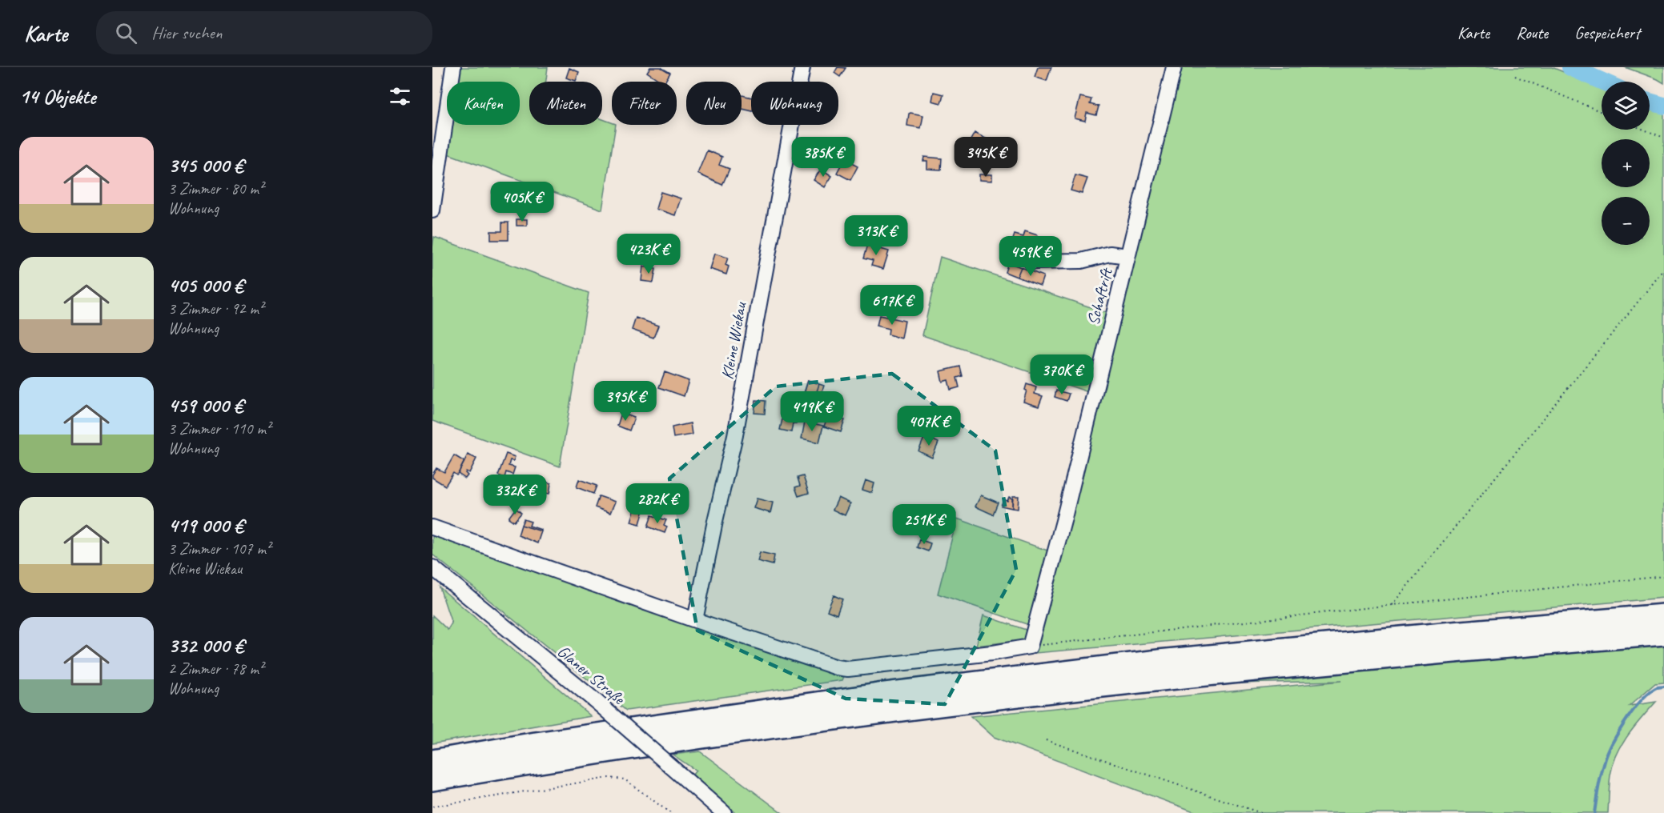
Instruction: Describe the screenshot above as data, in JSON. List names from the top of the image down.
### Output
{
  "streets": {
    "street": ["Schaftrift", "Kleine Wiekau", "Glaner Straße"]
  },
  "page": {
    "header": "Karte",
    "search": "Hier suchen",
    "nav": ["Karte", "Route", "Gespeichert"],
    "heading": "14 Objekte",
    "map_buttons": ["+", "−"],
    "chip": [
      "Kaufen",
      "Mieten",
      "Filter",
      "Neu",
      "Wohnung"
    ],
    "list": [
      {
        "name": "345 000 €",
        "note": "3 Zimmer · 80 m² · Wohnung"
      },
      {
        "name": "405 000 €",
        "note": "3 Zimmer · 92 m² · Wohnung"
      },
      {
        "name": "459 000 €",
        "note": "3 Zimmer · 110 m² · Wohnung"
      },
      {
        "name": "419 000 €",
        "note": "3 Zimmer · 107 m² · Kleine Wiekau"
      },
      {
        "name": "332 000 €",
        "note": "2 Zimmer · 78 m² · Wohnung"
      }
    ],
    "price": [
      "385K €",
      "345K €",
      "405K €",
      "313K €",
      "423K €",
      "459K €",
      "617K €",
      "370K €",
      "395K €",
      "419K €",
      "407K €",
      "332K €",
      "282K €",
      "251K €"
    ]
  }
}
